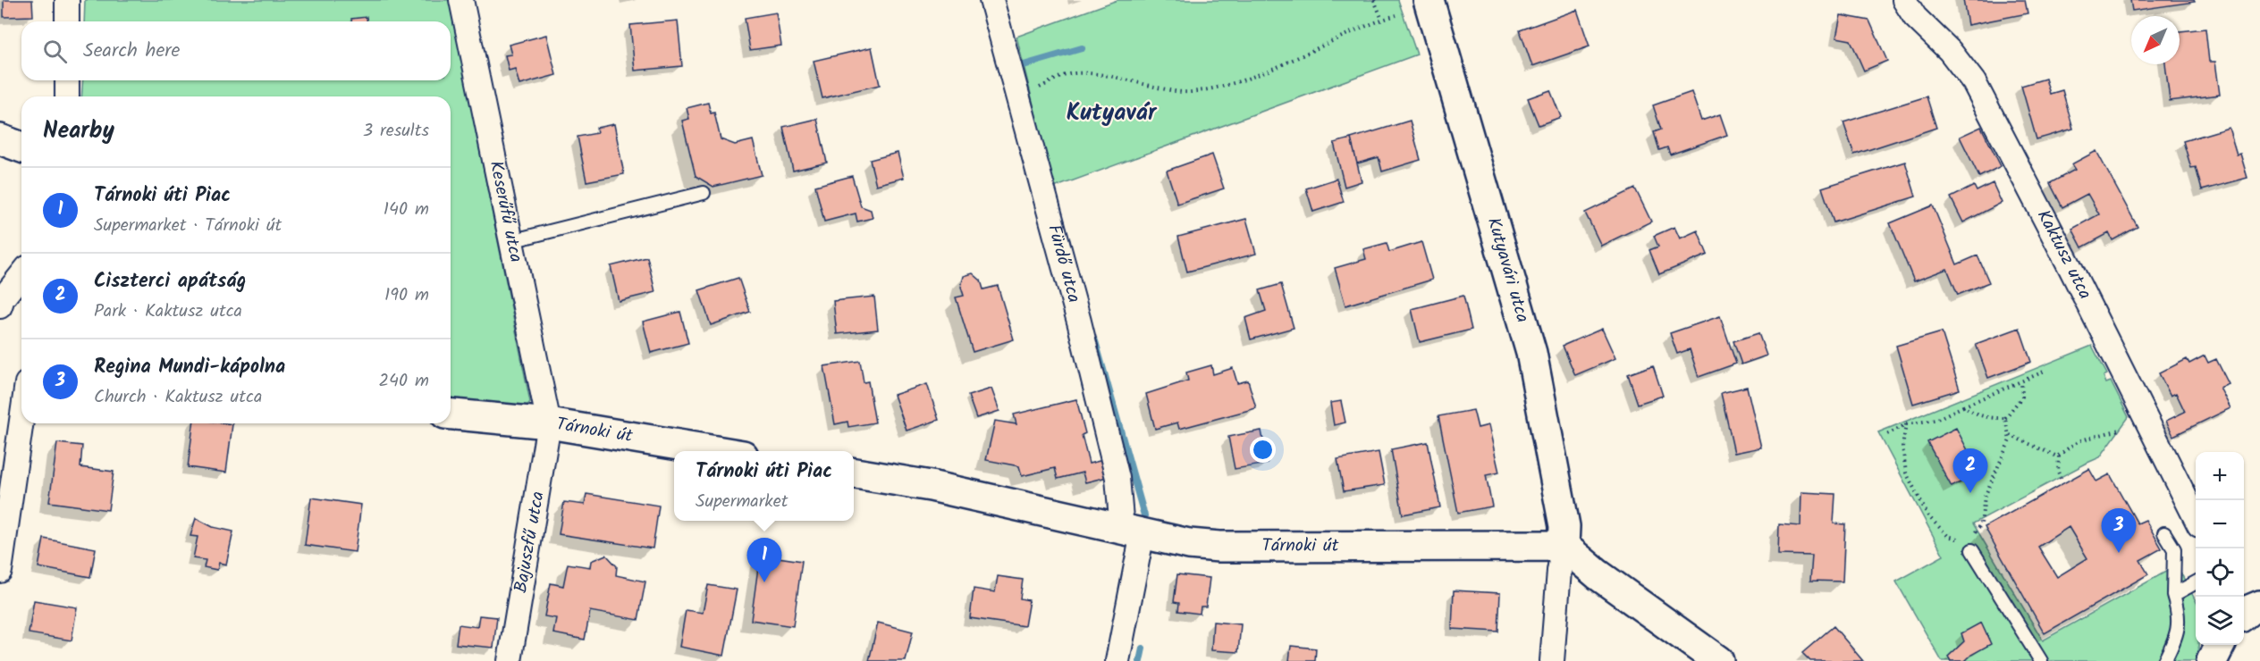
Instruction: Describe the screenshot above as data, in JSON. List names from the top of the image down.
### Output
{
  "streets": {
    "street": [
      "Keserűfű utca",
      "Kaktusz utca",
      "Fürdő utca",
      "Kutyavári utca",
      "Tárnoki út",
      "Bajuszfű utca"
    ]
  },
  "crossings": [
    ["Keserűfű utca", "Tárnoki út"],
    ["Keserűfű utca", "Bajuszfű utca"],
    ["Fürdő utca", "Tárnoki út"],
    ["Kutyavári utca", "Tárnoki út"],
    ["Tárnoki út", "Bajuszfű utca"]
  ],
  "districts": ["Kutyavár"],
  "north": "bottom left",
  "page": {
    "search": "Search here",
    "heading": ["Nearby", "3 results"],
    "list": [
      {
        "mark": "1",
        "name": "Tárnoki úti Piac",
        "note": "Supermarket · Tárnoki út",
        "value": "140 m"
      },
      {
        "mark": "2",
        "name": "Ciszterci apátság",
        "note": "Park · Kaktusz utca",
        "value": "190 m"
      },
      {
        "mark": "3",
        "name": "Regina Mundi-kápolna",
        "note": "Church · Kaktusz utca",
        "value": "240 m"
      }
    ],
    "pins": ["2", "3", "1"],
    "popup": ["Tárnoki úti Piac", "Supermarket"],
    "map_buttons": ["+", "−"]
  }
}
